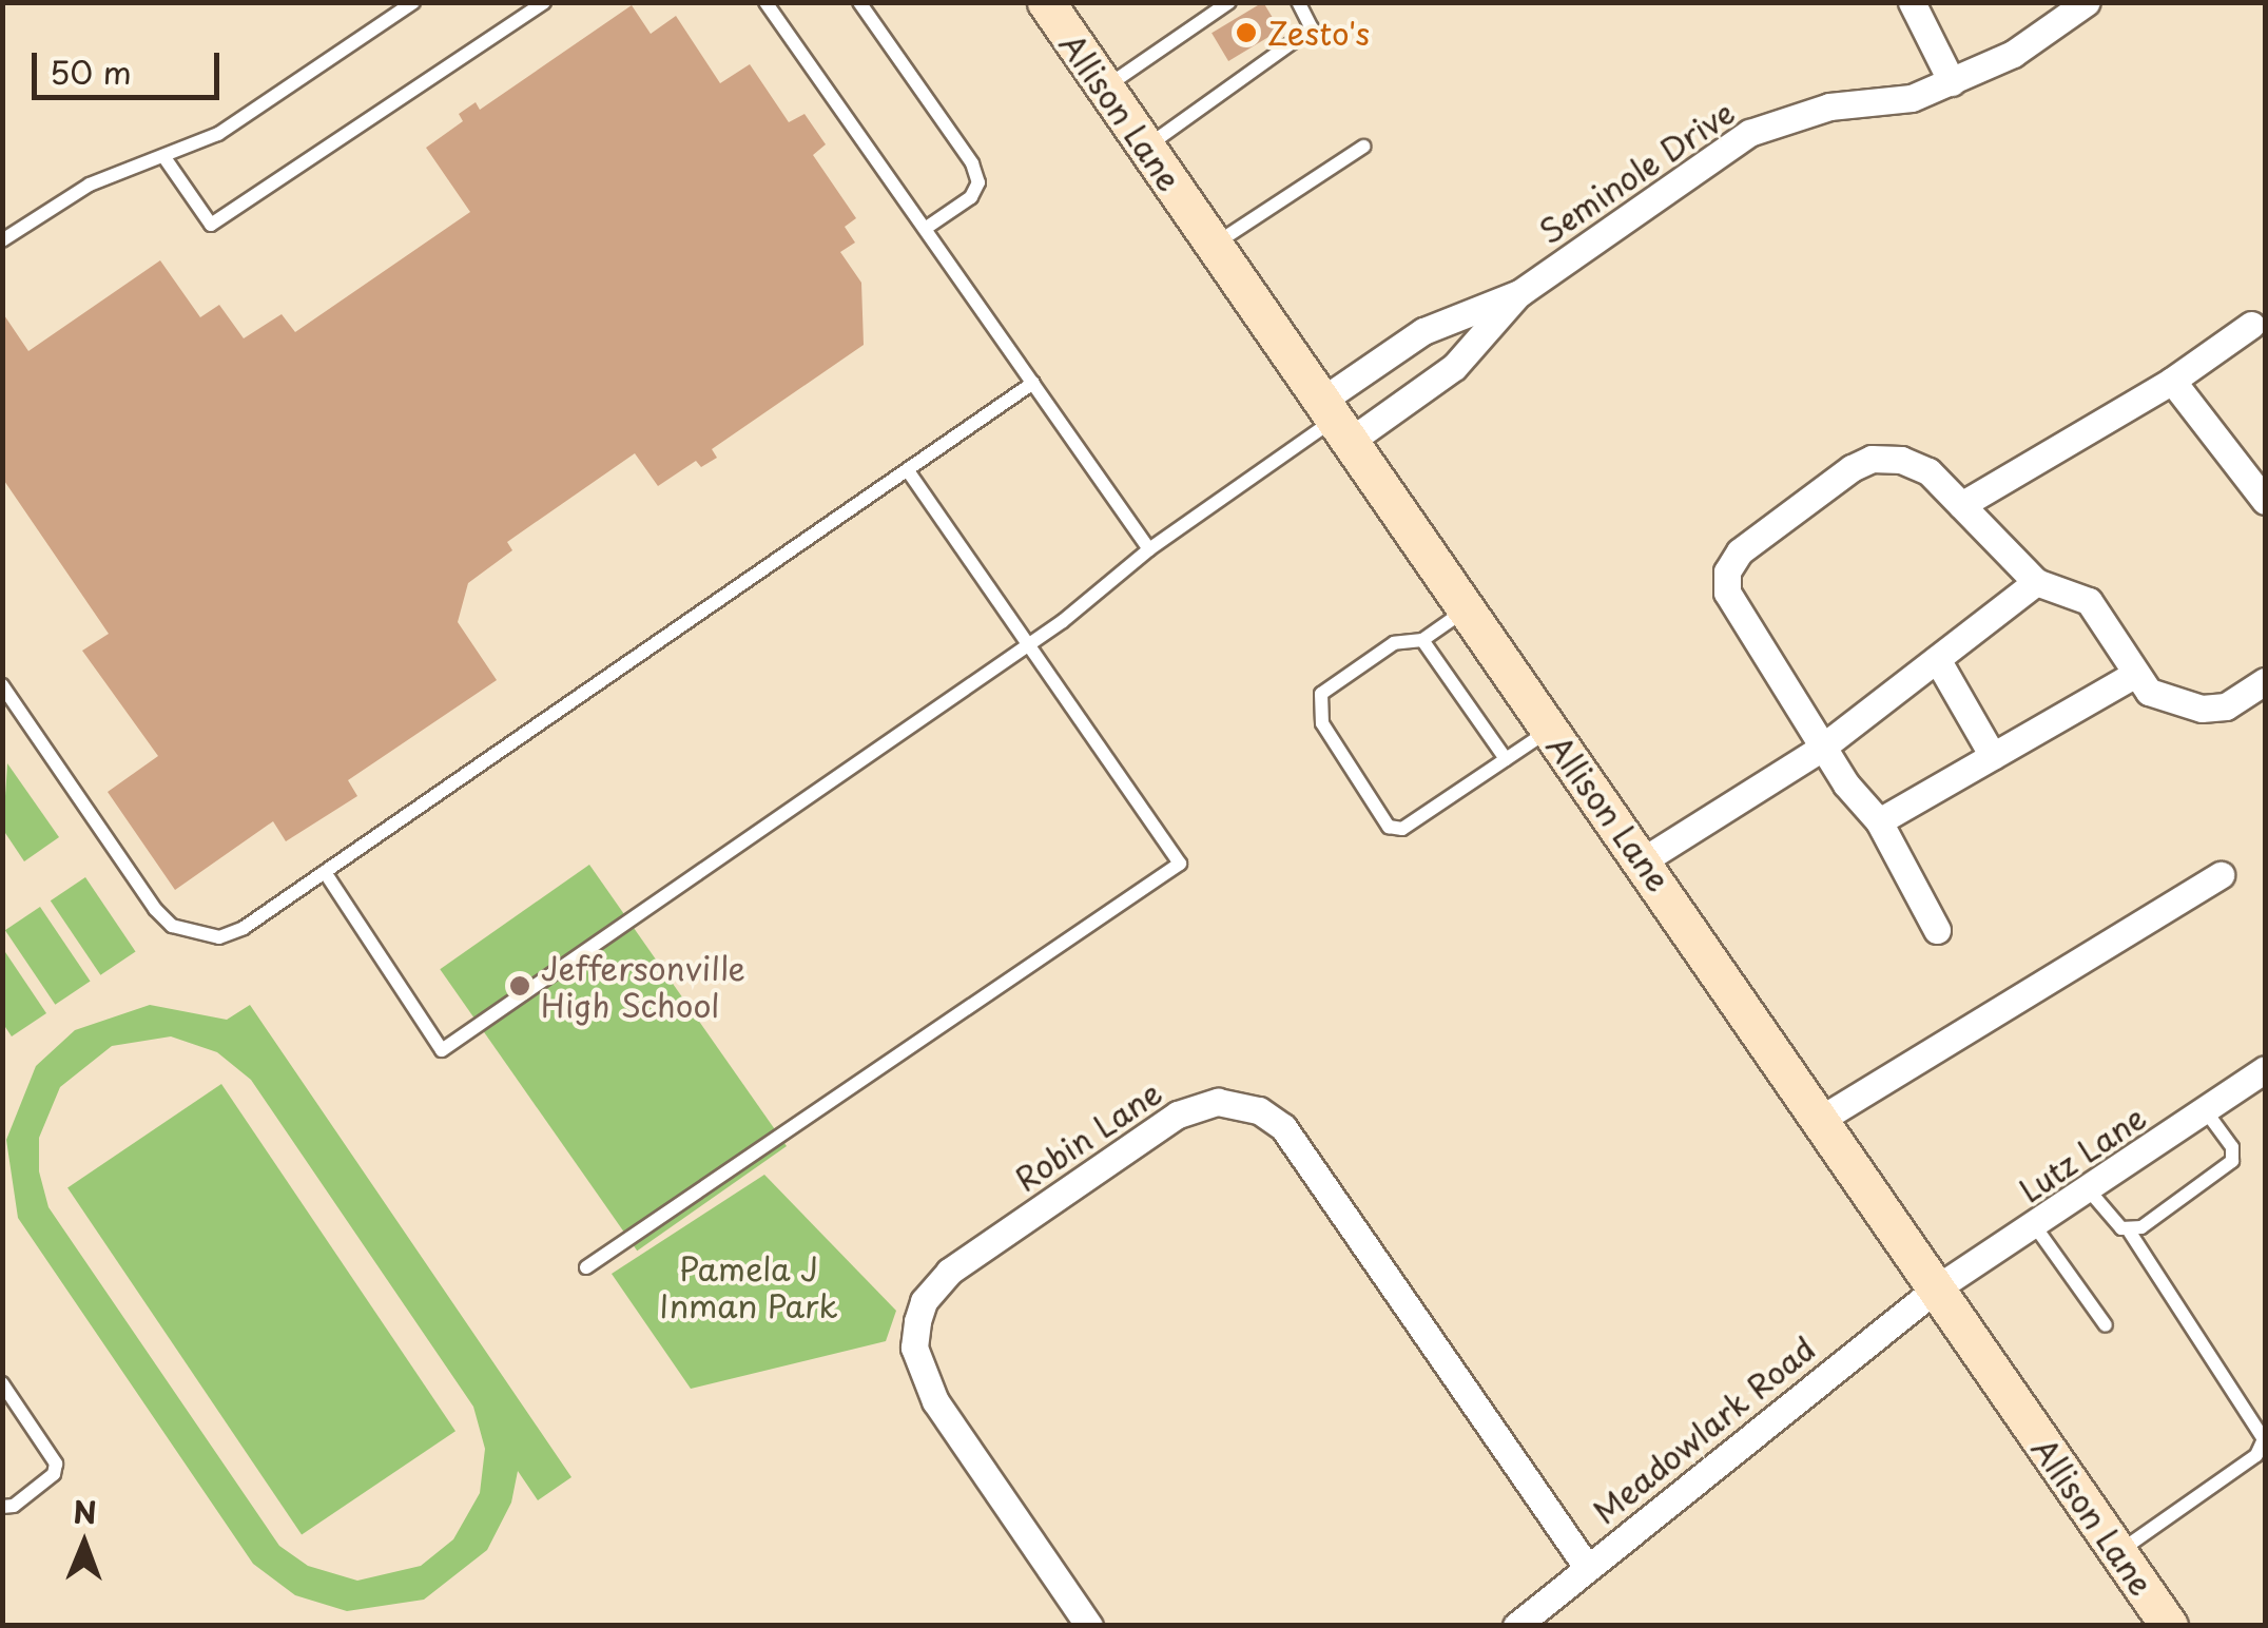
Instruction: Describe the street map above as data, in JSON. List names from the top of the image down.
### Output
{
  "streets": {
    "main road": ["Allison Lane"],
    "street": [
      "Seminole Drive",
      "Robin Lane",
      "Lutz Lane",
      "Meadowlark Road"
    ]
  },
  "crossings": [
    ["Allison Lane", "Seminole Drive"],
    ["Allison Lane", "Lutz Lane"],
    ["Allison Lane", "Meadowlark Road"],
    ["Robin Lane", "Meadowlark Road"],
    ["Lutz Lane", "Meadowlark Road"]
  ],
  "parks": ["Pamela J Inman Park"],
  "places": ["Zesto's", "Jeffersonville High School"],
  "scale_bar": "50 m",
  "north": "top"
}
